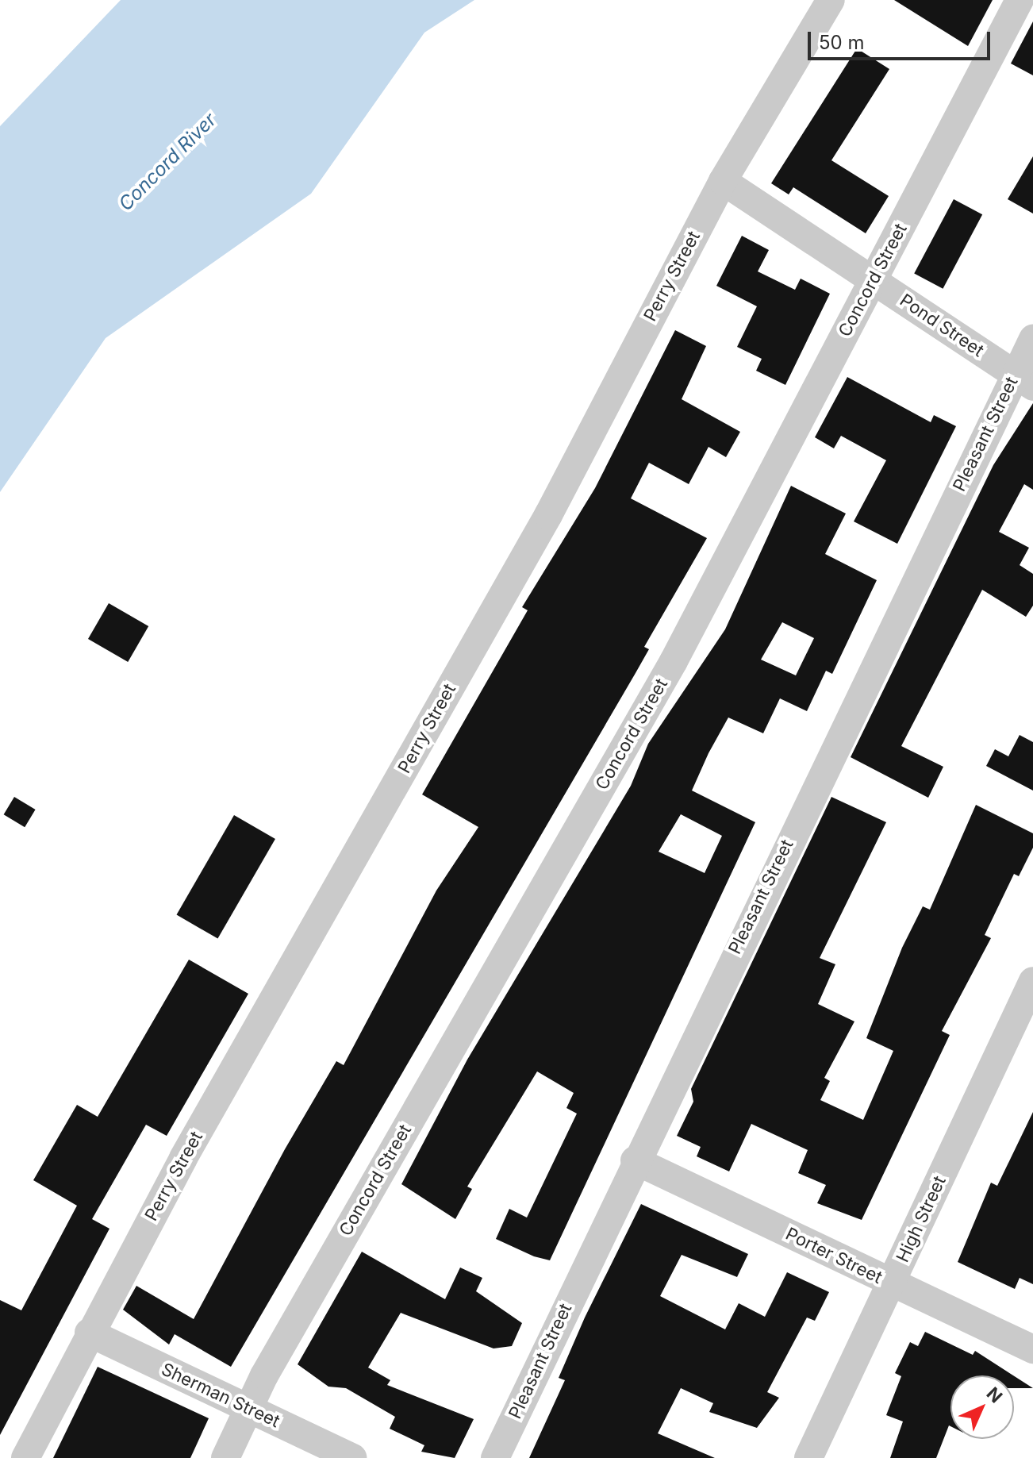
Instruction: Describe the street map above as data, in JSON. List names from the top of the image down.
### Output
{
  "streets": {
    "street": [
      "Perry Street",
      "Concord Street",
      "Pond Street",
      "Pleasant Street",
      "High Street",
      "Porter Street",
      "Sherman Street"
    ]
  },
  "crossings": [
    ["Perry Street", "Pond Street"],
    ["Perry Street", "Sherman Street"],
    ["Concord Street", "Pond Street"],
    ["Concord Street", "Sherman Street"],
    ["Pond Street", "Pleasant Street"],
    ["Pleasant Street", "Porter Street"],
    ["High Street", "Porter Street"]
  ],
  "water": ["Concord River"],
  "scale_bar": "50 m",
  "north": "top right"
}
